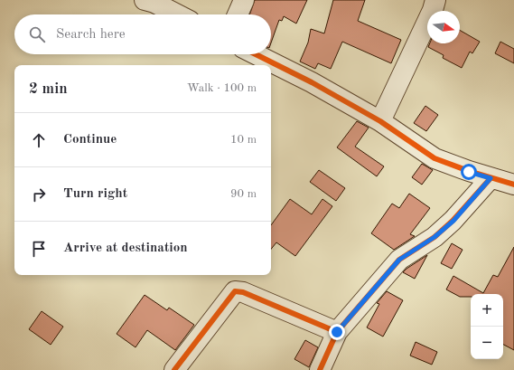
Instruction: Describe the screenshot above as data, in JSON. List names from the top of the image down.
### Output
{
  "north": "right",
  "page": {
    "search": "Search here",
    "heading": ["2 min", "Walk · 100 m"],
    "list": [
      ["Continue", "10 m"],
      ["Turn right", "90 m"],
      "Arrive at destination"
    ],
    "map_buttons": ["+", "−"]
  }
}
